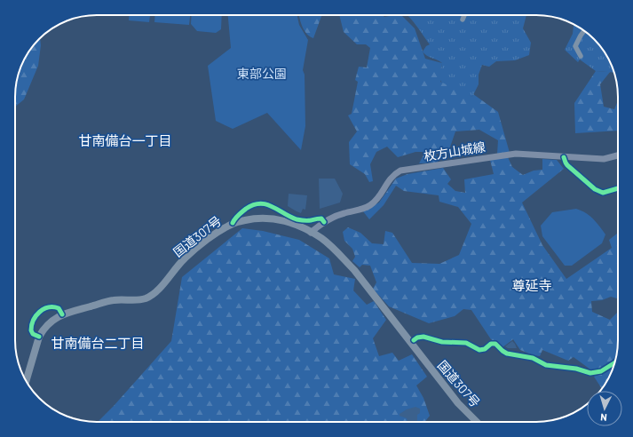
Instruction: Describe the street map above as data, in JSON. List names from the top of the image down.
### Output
{
  "streets": {
    "highway": ["国道307号"],
    "main road": ["枚方山城線"]
  },
  "crossings": [
    ["枚方山城線", "国道307号"]
  ],
  "districts": ["甘南備台一丁目", "尊延寺", "甘南備台二丁目"],
  "parks": ["東部公園"],
  "north": "bottom"
}
